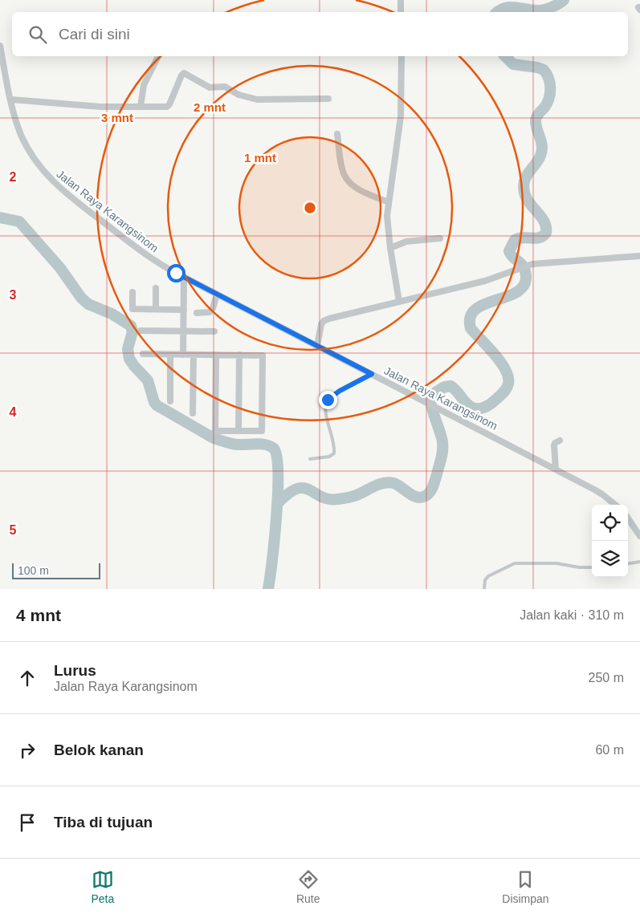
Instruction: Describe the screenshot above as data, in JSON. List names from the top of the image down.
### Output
{
  "streets": {
    "street": ["Jalan Raya Karangsinom"]
  },
  "scale_bar": "100 m",
  "page": {
    "search": "Cari di sini",
    "scale": "100 m",
    "heading": ["4 mnt", "Jalan kaki · 310 m"],
    "list": [
      ["Lurus", "Jalan Raya Karangsinom", "250 m"],
      ["Belok kanan", "60 m"],
      "Tiba di tujuan"
    ],
    "nav": ["Peta", "Rute", "Disimpan"]
  },
  "grid": {
    "rows": [
      "2",
      "3",
      "4",
      "5"
    ]
  },
  "rings": ["2 mnt", "3 mnt", "1 mnt"]
}
